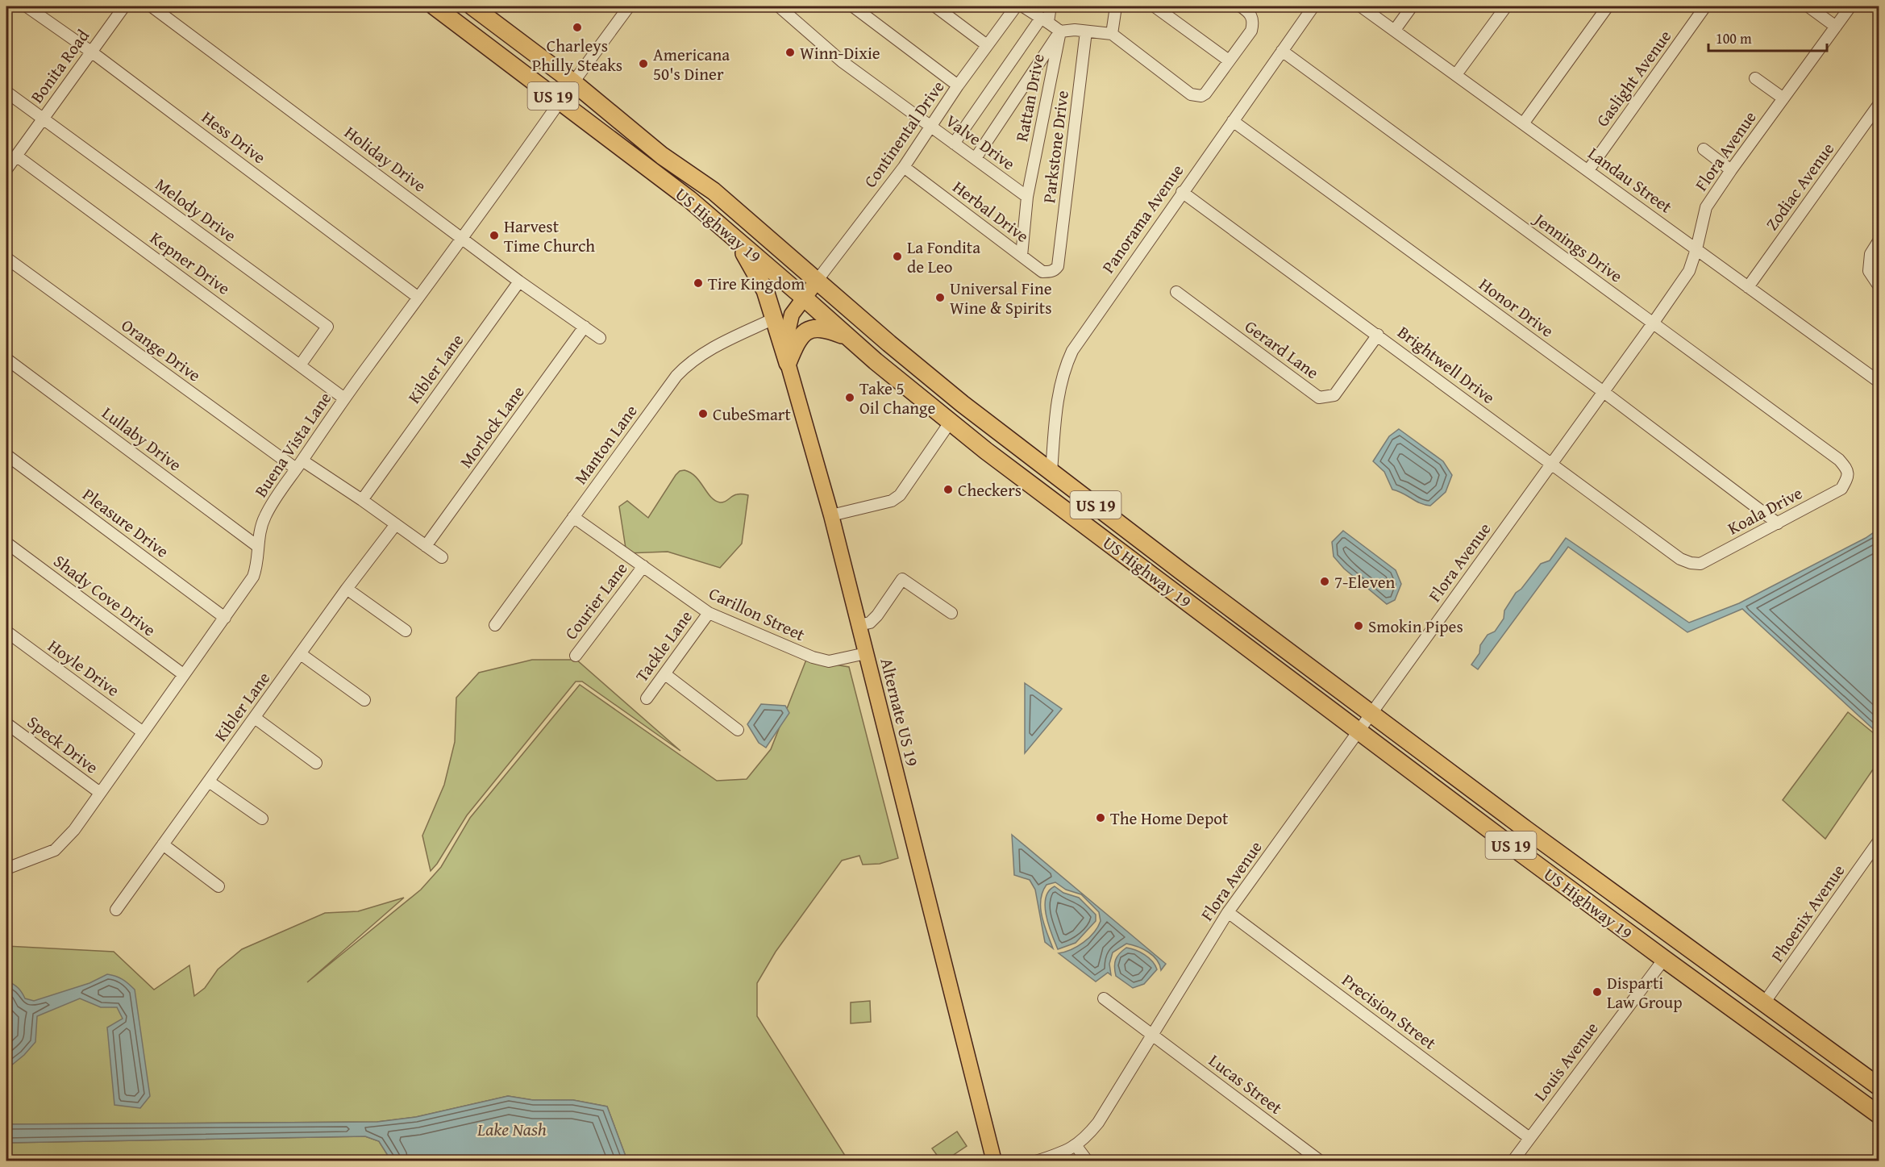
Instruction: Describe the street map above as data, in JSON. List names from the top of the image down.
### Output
{
  "streets": {
    "highway": ["US 19", "US Highway 19"],
    "main road": ["Alternate US 19"],
    "street": [
      "Bonita Road",
      "Gaslight Avenue",
      "Rattan Drive",
      "Continental Drive",
      "Hess Drive",
      "Valve Drive",
      "Parkstone Drive",
      "Flora Avenue",
      "Holiday Drive",
      "Landau Street",
      "Zodiac Avenue",
      "Melody Drive",
      "Herbal Drive",
      "Panorama Avenue",
      "Jennings Drive",
      "Kepner Drive",
      "Honor Drive",
      "Gerard Lane",
      "Orange Drive",
      "Brightwell Drive",
      "Kibler Lane",
      "Morlock Lane",
      "Lullaby Drive",
      "Buena Vista Lane",
      "Manton Lane",
      "Koala Drive",
      "Pleasure Drive",
      "Shady Cove Drive",
      "Courier Lane",
      "Carillon Street",
      "Tackle Lane",
      "Hoyle Drive",
      "Speck Drive",
      "Phoenix Avenue",
      "Precision Street",
      "Louis Avenue",
      "Lucas Street"
    ]
  },
  "crossings": [
    ["Bonita Road", "Hess Drive"],
    ["Bonita Road", "Melody Drive"],
    ["Bonita Road", "Kepner Drive"],
    ["Gaslight Avenue", "Landau Street"],
    ["Rattan Drive", "Valve Drive"],
    ["Rattan Drive", "Herbal Drive"],
    ["Continental Drive", "Valve Drive"],
    ["Continental Drive", "Herbal Drive"],
    ["Continental Drive", "US Highway 19"],
    ["Continental Drive", "Alternate US 19"],
    ["Hess Drive", "Buena Vista Lane"],
    ["Parkstone Drive", "Herbal Drive"],
    ["Flora Avenue", "Landau Street"],
    ["Flora Avenue", "US Highway 19"],
    ["Flora Avenue", "Jennings Drive"],
    ["Flora Avenue", "Honor Drive"],
    ["Flora Avenue", "Brightwell Drive"],
    ["Flora Avenue", "Precision Street"],
    ["Flora Avenue", "Lucas Street"],
    ["Holiday Drive", "Kibler Lane"],
    ["Holiday Drive", "Morlock Lane"],
    ["Holiday Drive", "Buena Vista Lane"],
    ["Landau Street", "Zodiac Avenue"],
    ["Melody Drive", "Kepner Drive"],
    ["Panorama Avenue", "US Highway 19"],
    ["Panorama Avenue", "Jennings Drive"],
    ["Panorama Avenue", "Honor Drive"],
    ["Panorama Avenue", "Brightwell Drive"],
    ["US Highway 19", "Buena Vista Lane"],
    ["US Highway 19", "Alternate US 19"],
    ["US Highway 19", "Phoenix Avenue"],
    ["US Highway 19", "Louis Avenue"],
    ["Jennings Drive", "Koala Drive"],
    ["Kepner Drive", "Buena Vista Lane"],
    ["Honor Drive", "Koala Drive"],
    ["Gerard Lane", "Brightwell Drive"],
    ["Orange Drive", "Kibler Lane"],
    ["Orange Drive", "Morlock Lane"],
    ["Orange Drive", "Buena Vista Lane"],
    ["Brightwell Drive", "Koala Drive"],
    ["Lullaby Drive", "Buena Vista Lane"],
    ["Buena Vista Lane", "Pleasure Drive"],
    ["Buena Vista Lane", "Shady Cove Drive"],
    ["Buena Vista Lane", "Hoyle Drive"],
    ["Buena Vista Lane", "Speck Drive"],
    ["Manton Lane", "Carillon Street"],
    ["Courier Lane", "Carillon Street"],
    ["Carillon Street", "Tackle Lane"],
    ["Carillon Street", "Alternate US 19"],
    ["Precision Street", "Louis Avenue"]
  ],
  "water": ["Lake Nash"],
  "places": [
    "Charleys Philly Steaks",
    "Winn-Dixie",
    "Americana 50's Diner",
    "Harvest Time Church",
    "La Fondita de Leo",
    "Tire Kingdom",
    "Universal Fine Wine & Spirits",
    "Take 5 Oil Change",
    "CubeSmart",
    "Checkers",
    "7-Eleven",
    "Smokin Pipes",
    "The Home Depot",
    "Disparti Law Group"
  ],
  "scale_bar": "100 m"
}
